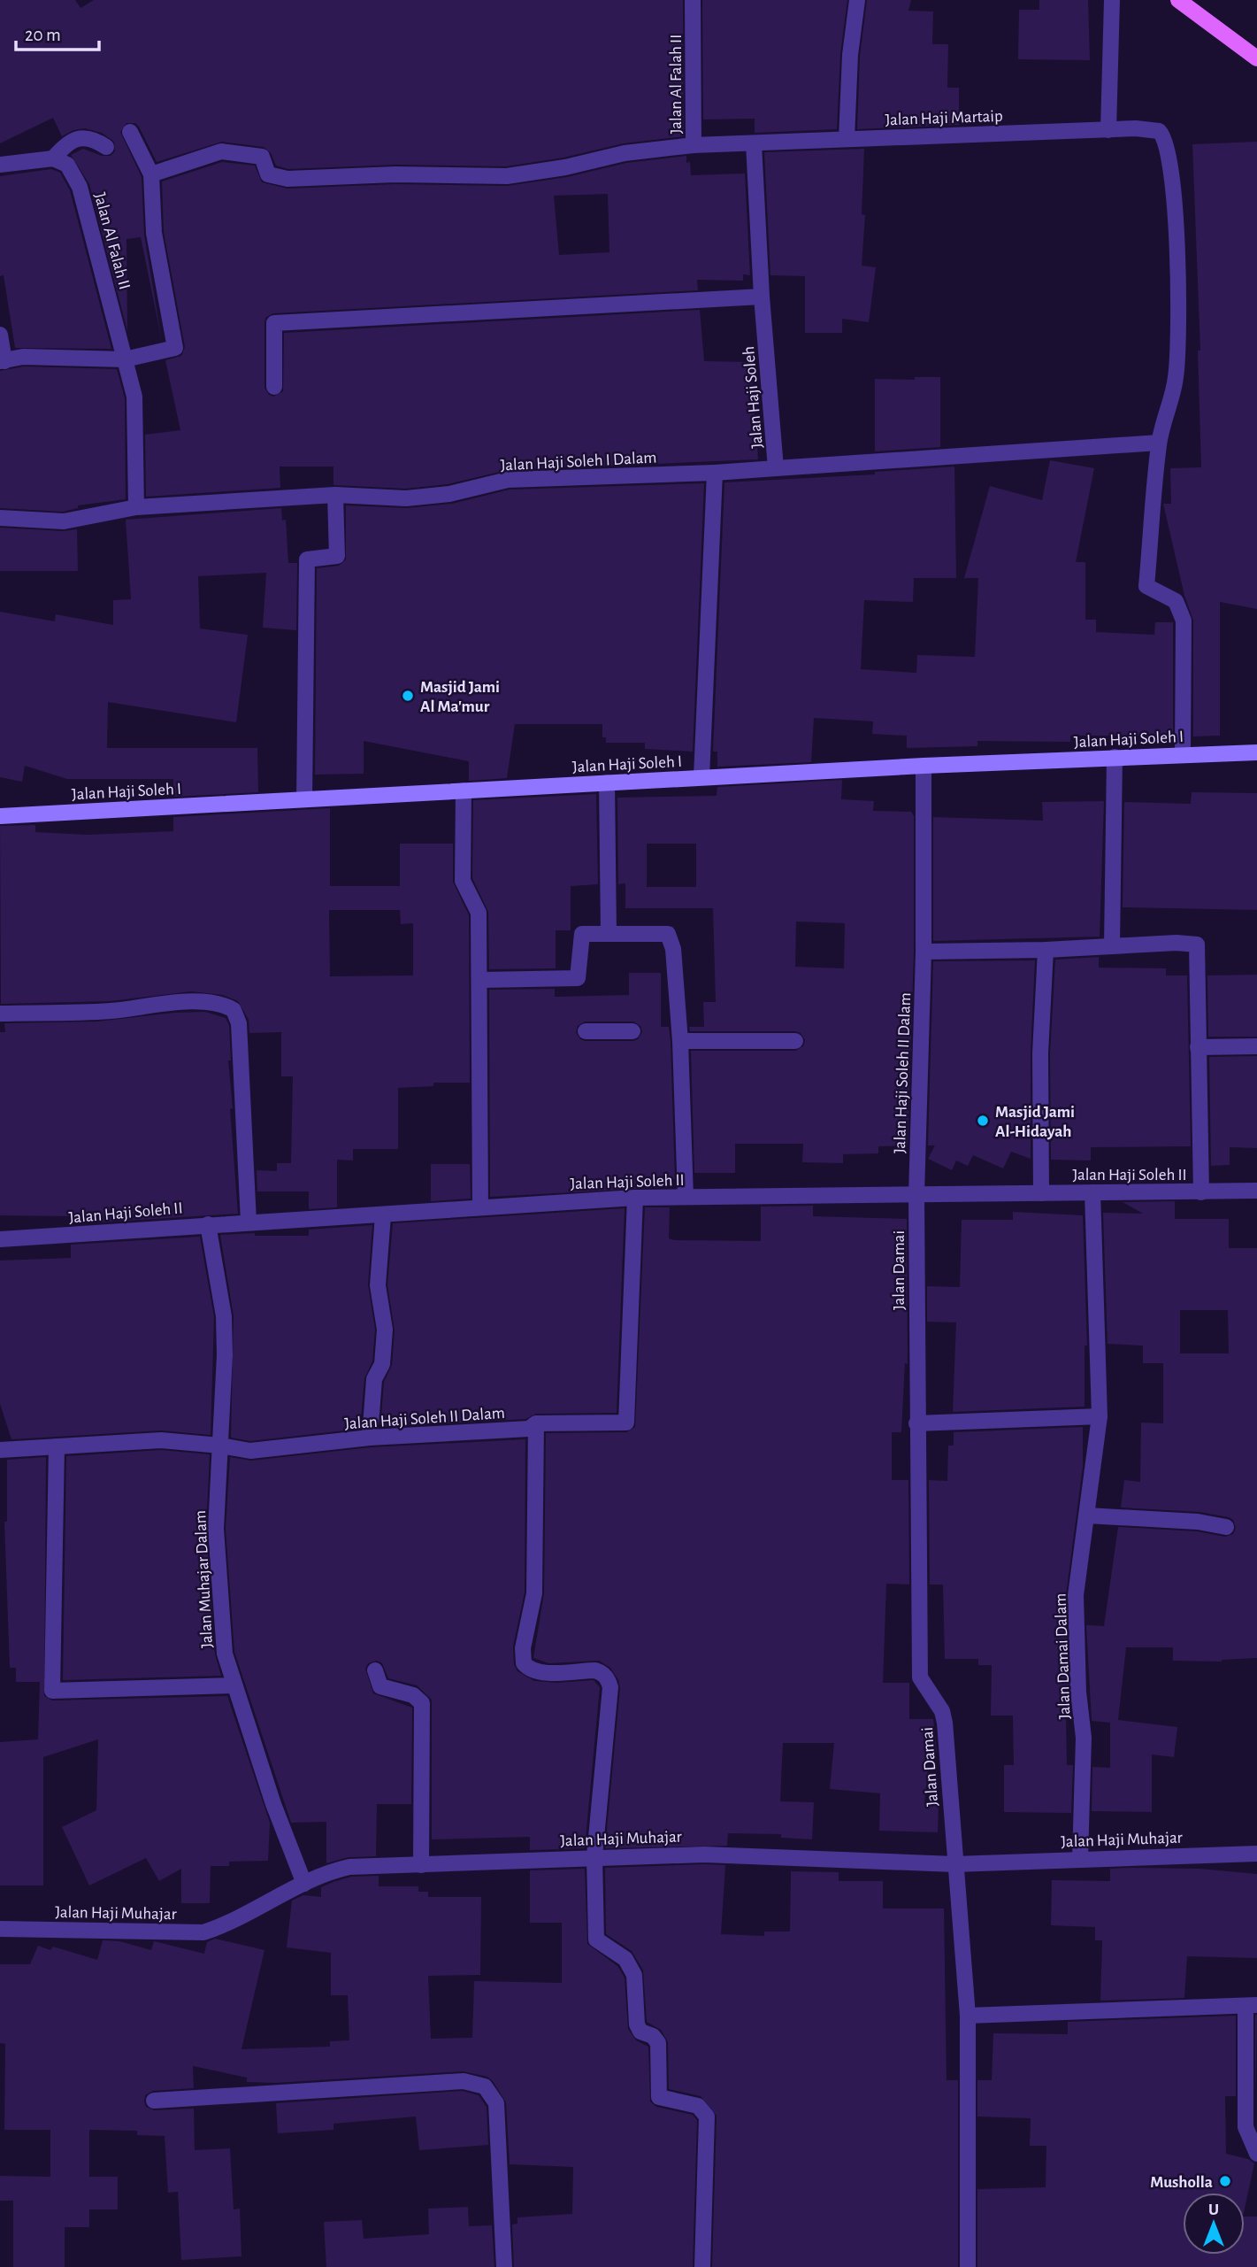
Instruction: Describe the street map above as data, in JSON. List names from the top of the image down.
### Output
{
  "streets": {
    "street": [
      "Jalan Al Falah II",
      "Jalan Haji Martaip",
      "Jalan Haji Soleh",
      "Jalan Haji Soleh I Dalam",
      "Jalan Haji Soleh I",
      "Jalan Haji Soleh II Dalam",
      "Jalan Haji Soleh II",
      "Jalan Damai",
      "Jalan Muhajar Dalam",
      "Jalan Damai Dalam",
      "Jalan Haji Muhajar"
    ]
  },
  "crossings": [
    ["Jalan Al Falah II", "Jalan Haji Martaip"],
    ["Jalan Al Falah II", "Jalan Haji Soleh"],
    ["Jalan Al Falah II", "Jalan Haji Soleh I Dalam"],
    ["Jalan Haji Martaip", "Jalan Haji Soleh"],
    ["Jalan Haji Soleh", "Jalan Haji Soleh I Dalam"],
    ["Jalan Haji Soleh I", "Jalan Haji Soleh II Dalam"],
    ["Jalan Haji Soleh II Dalam", "Jalan Haji Soleh II"],
    ["Jalan Haji Soleh II Dalam", "Jalan Damai"],
    ["Jalan Haji Soleh II Dalam", "Jalan Muhajar Dalam"],
    ["Jalan Haji Soleh II", "Jalan Damai"],
    ["Jalan Haji Soleh II", "Jalan Muhajar Dalam"],
    ["Jalan Haji Soleh II", "Jalan Damai Dalam"],
    ["Jalan Damai", "Jalan Haji Muhajar"],
    ["Jalan Muhajar Dalam", "Jalan Haji Muhajar"],
    ["Jalan Damai Dalam", "Jalan Haji Muhajar"]
  ],
  "places": ["Masjid Jami Al Ma'mur", "Masjid Jami Al-Hidayah", "Musholla"],
  "scale_bar": "20 m",
  "north": "top"
}
